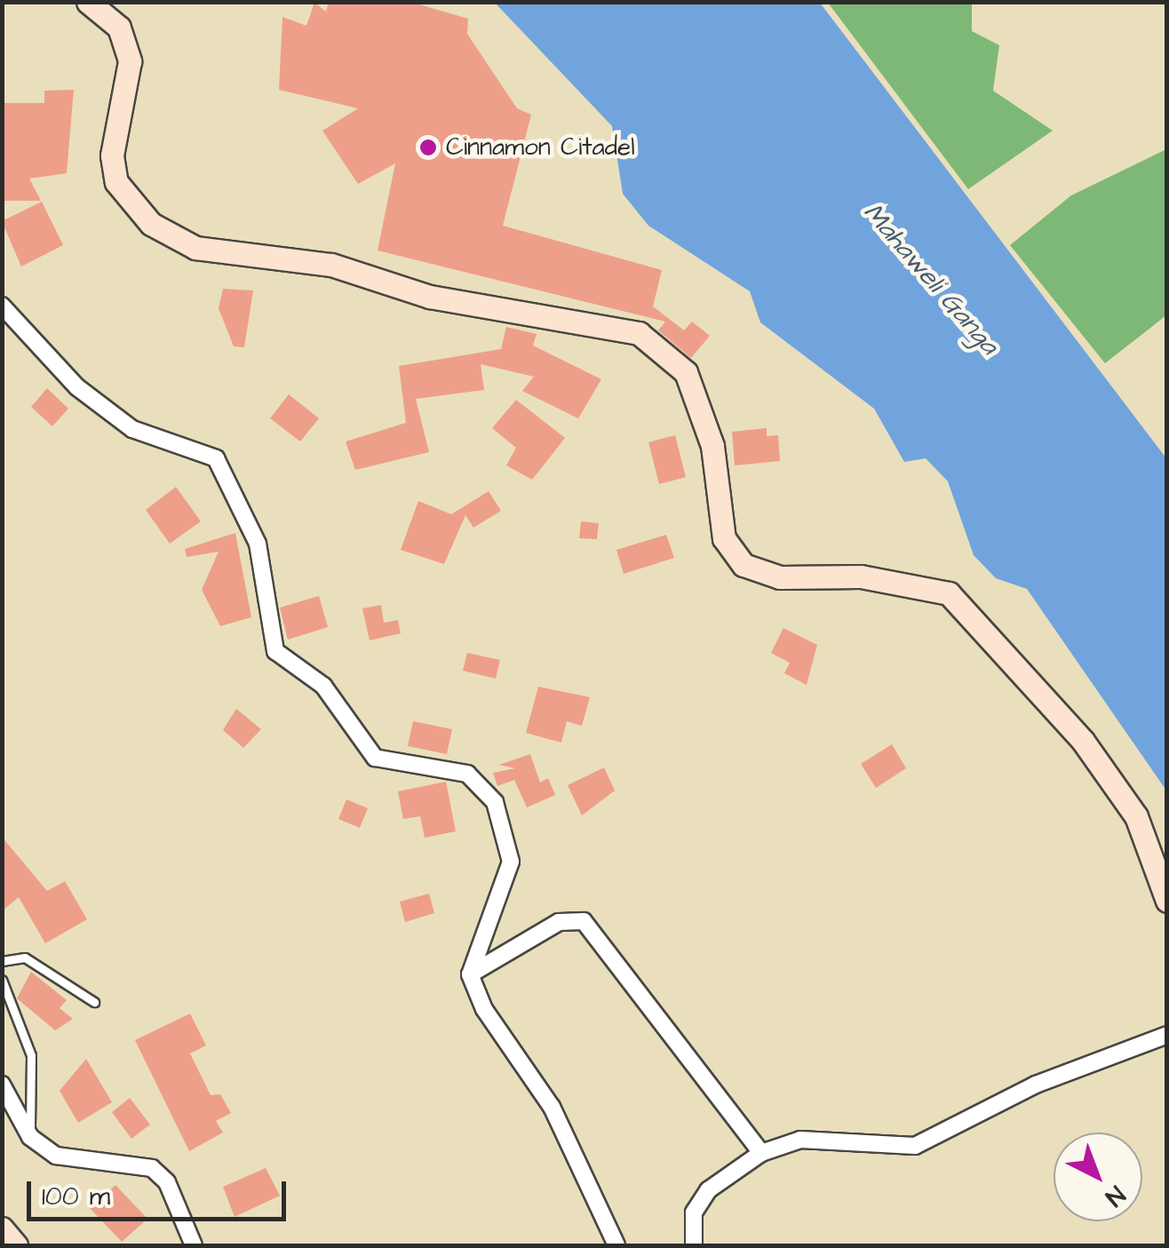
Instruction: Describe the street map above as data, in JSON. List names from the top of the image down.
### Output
{
  "water": ["Mahaweli Ganga"],
  "places": ["Cinnamon Citadel"],
  "scale_bar": "100 m",
  "north": "bottom right"
}
